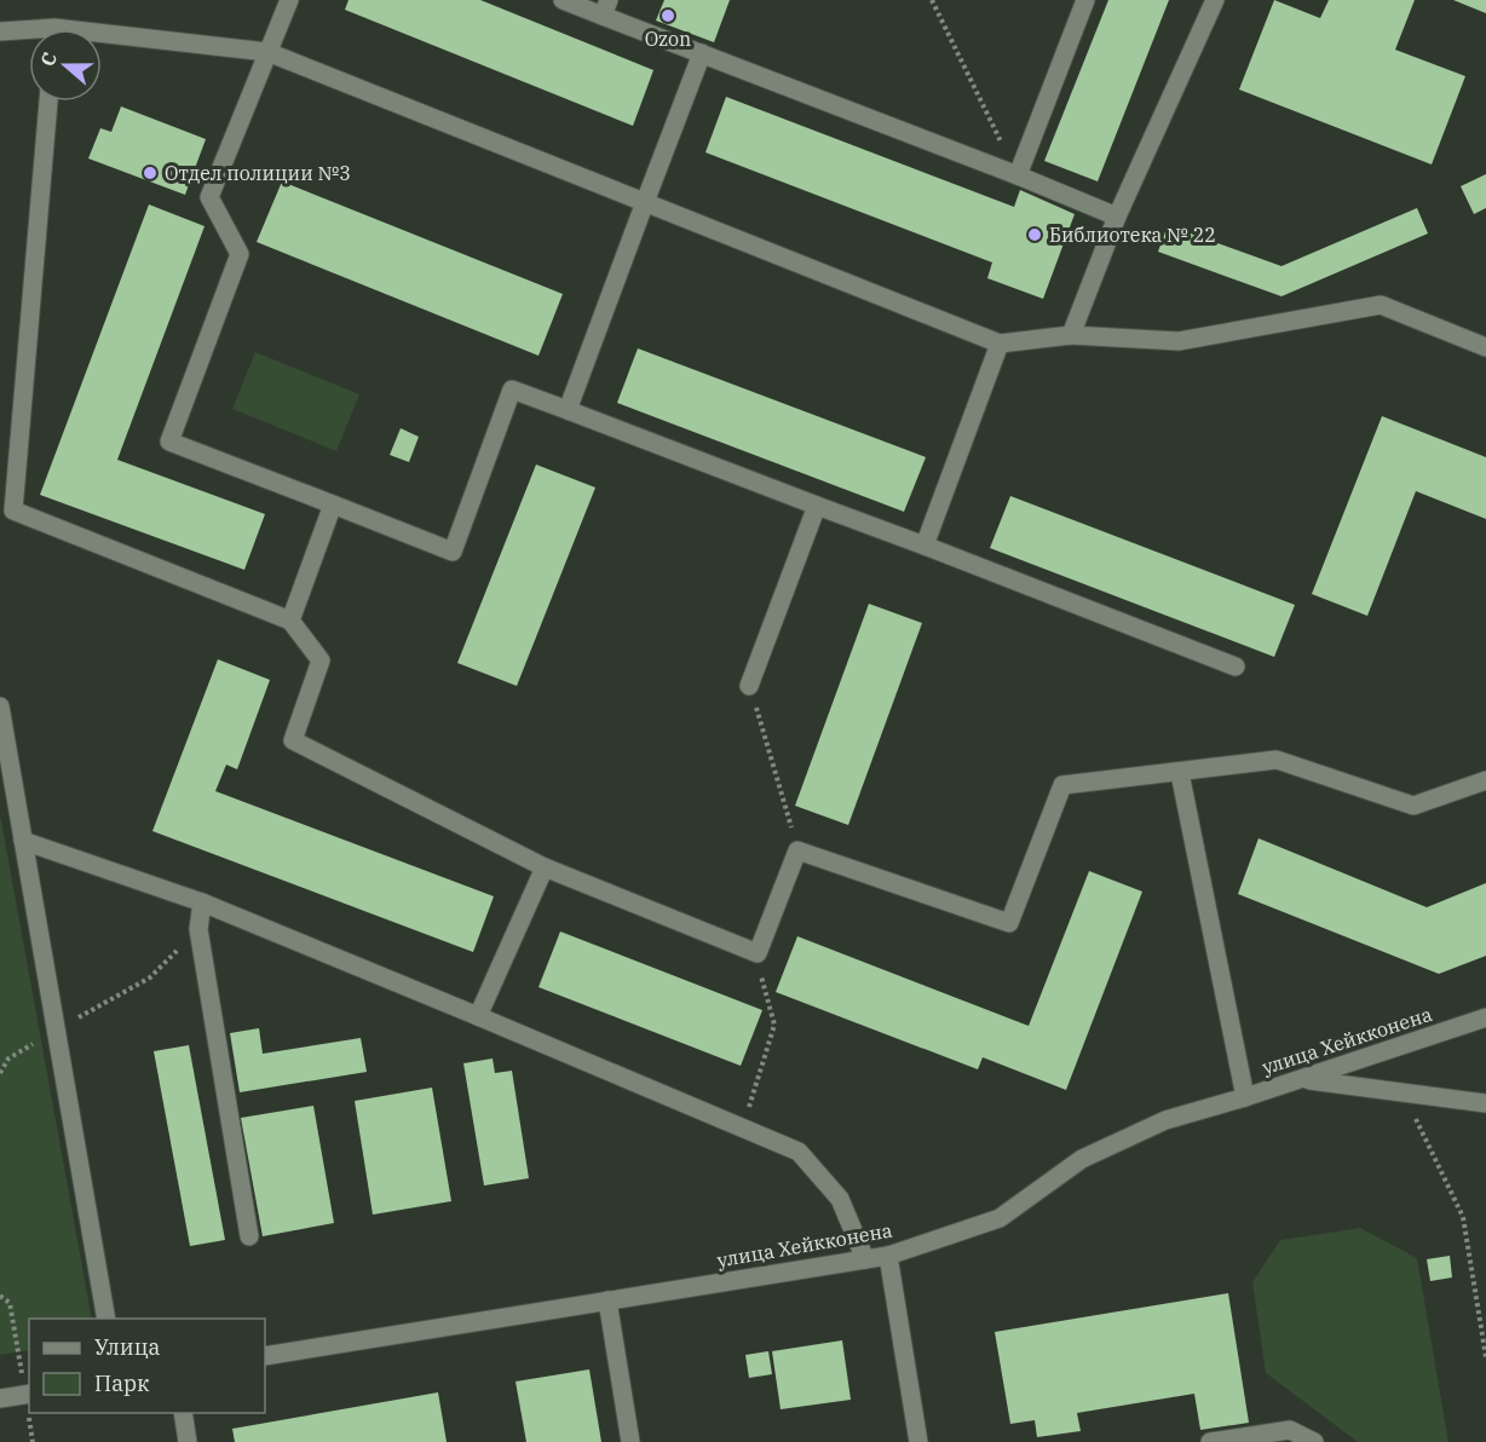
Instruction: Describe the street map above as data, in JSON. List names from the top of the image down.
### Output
{
  "streets": {
    "street": ["улица Хейкконена"]
  },
  "places": ["Ozon", "Отдел полиции №3", "Библиотека № 22"],
  "legend": ["Улица", "Парк"],
  "north": "left"
}
